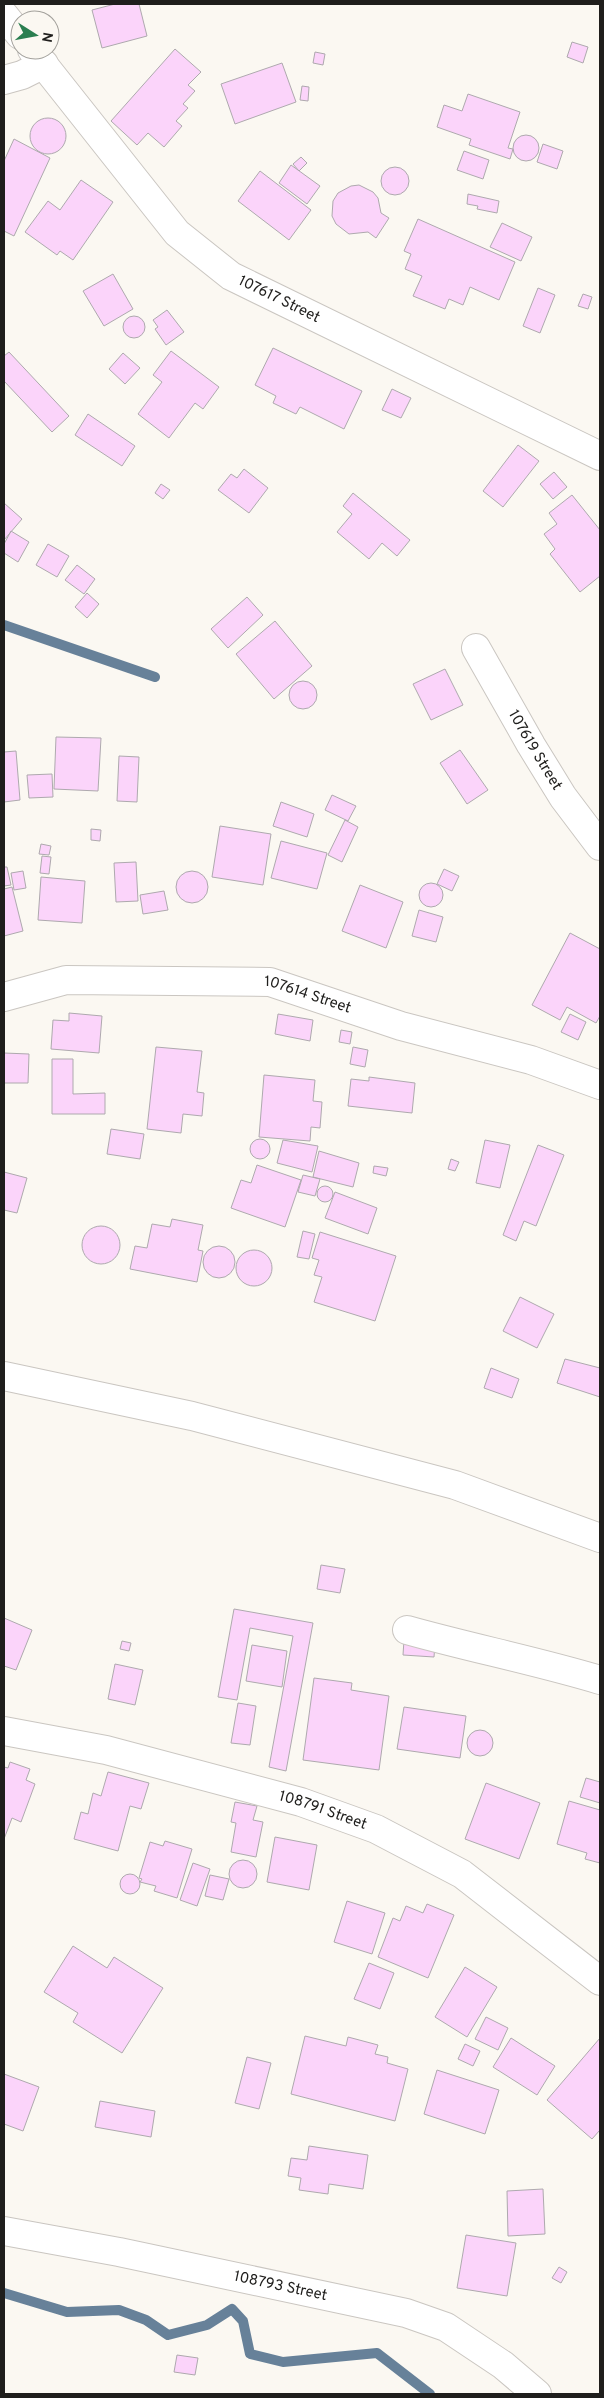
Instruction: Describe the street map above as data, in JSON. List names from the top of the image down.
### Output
{
  "streets": {
    "street": [
      "107617 Street",
      "107619 Street",
      "107614 Street",
      "108791 Street",
      "108793 Street"
    ]
  },
  "north": "right"
}
